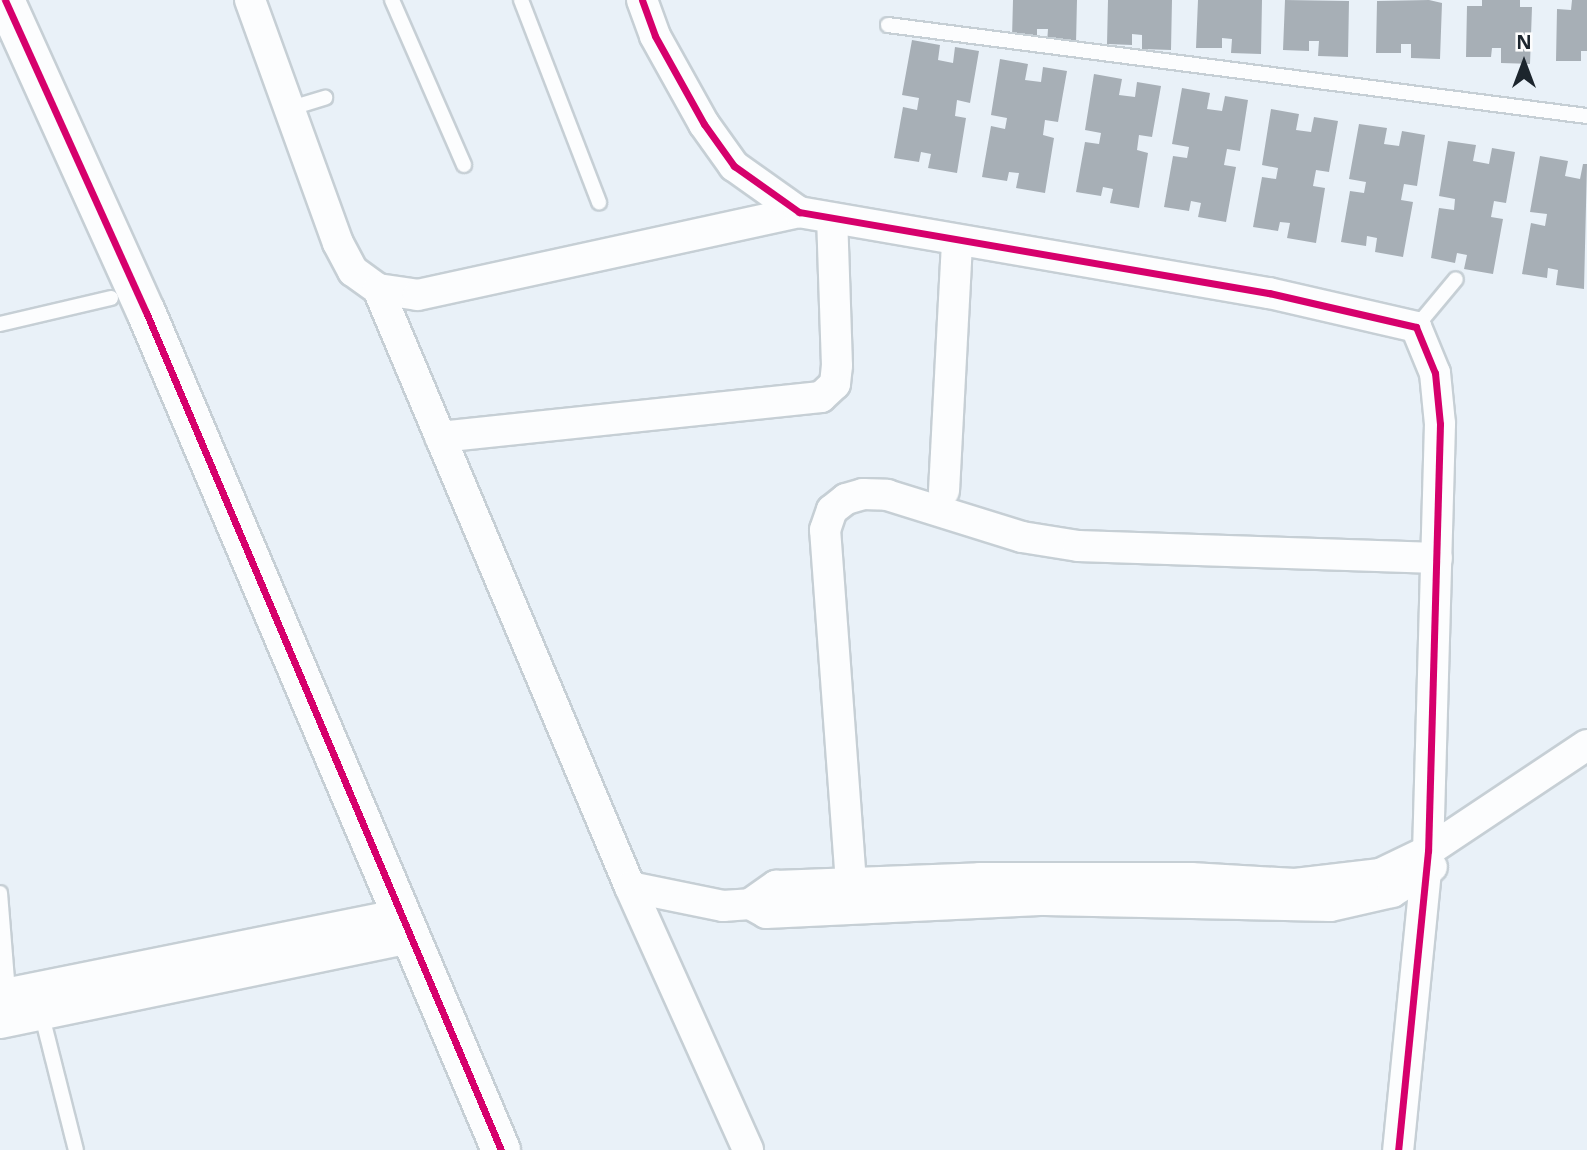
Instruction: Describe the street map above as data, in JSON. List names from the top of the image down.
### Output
{
  "north": "top"
}
